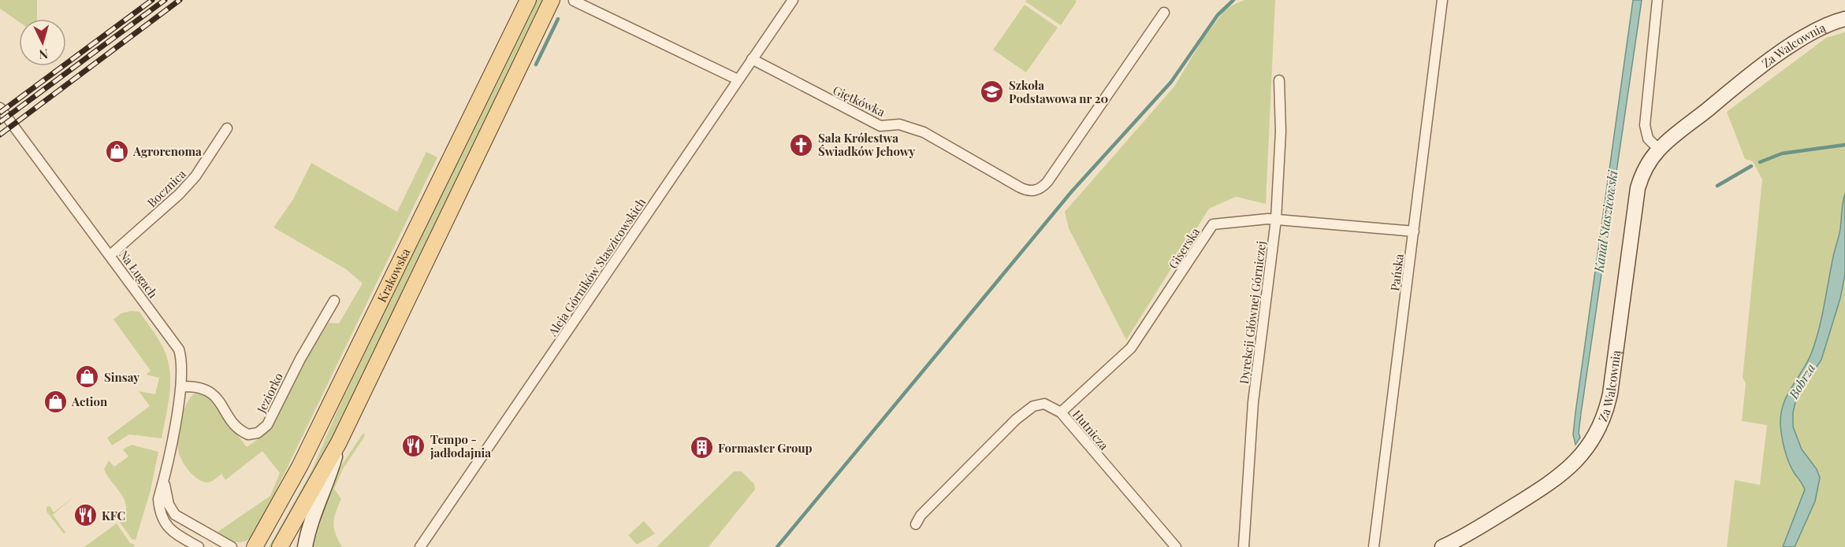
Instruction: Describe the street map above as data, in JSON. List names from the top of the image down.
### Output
{
  "streets": {
    "main road": ["Za Walcownią", "Krakowska"],
    "street": [
      "Giętkówka",
      "Bocznica",
      "Giserska",
      "Aleja Górników Staszicowskich",
      "Pańska",
      "Na Ługach",
      "Dyrekcji Głównej Górniczej",
      "Jeziorko",
      "Hutnicza"
    ]
  },
  "crossings": [
    ["Giętkówka", "Aleja Górników Staszicowskich"],
    ["Bocznica", "Na Ługach"],
    ["Giserska", "Pańska"],
    ["Giserska", "Dyrekcji Głównej Górniczej"],
    ["Giserska", "Hutnicza"],
    ["Na Ługach", "Jeziorko"]
  ],
  "water": ["Kanał Staszicowski", "Bobrza"],
  "places": {
    "school or university": ["Szkoła Podstawowa nr 20"],
    "church": ["Sala Królestwa Świadków Jehowy"],
    "shop": ["Agrorenoma", "Sinsay", "Action"],
    "restaurant": ["Tempo - jadłodajnia", "KFC"],
    "building": ["Formaster Group"]
  },
  "north": "bottom"
}
